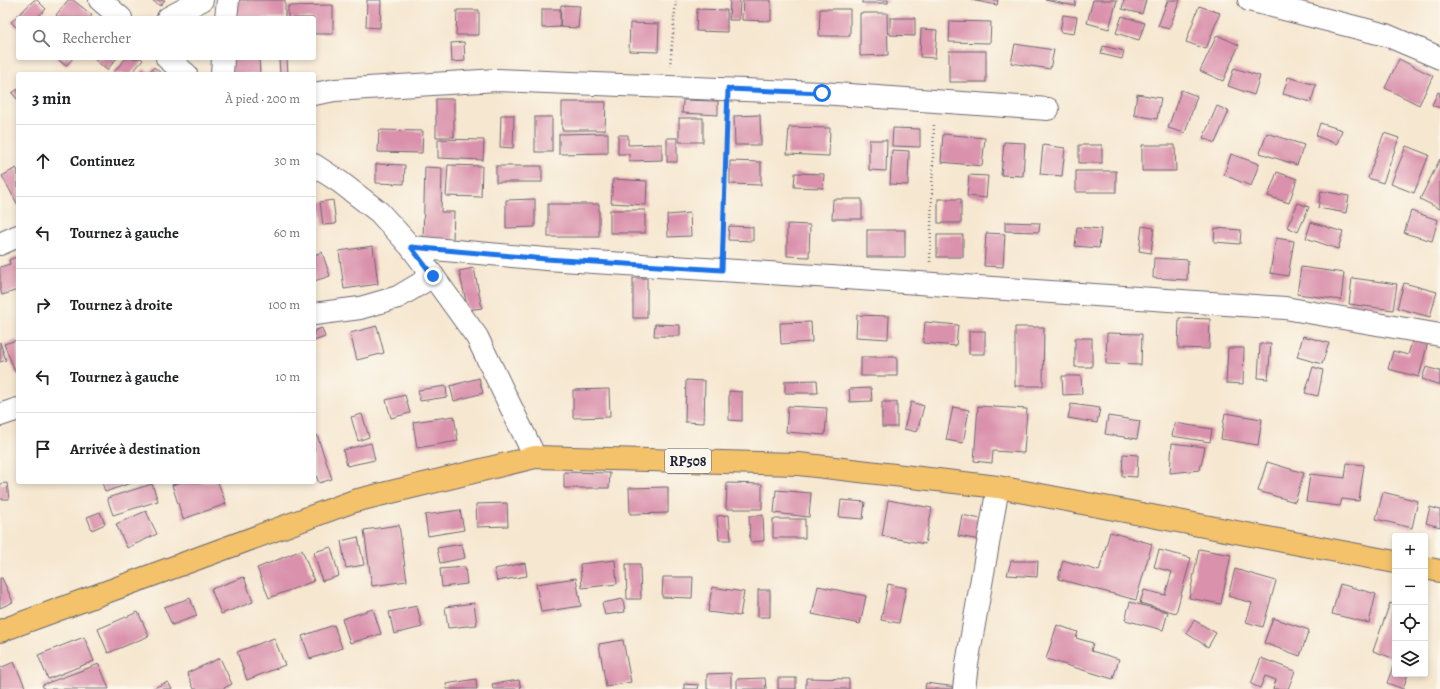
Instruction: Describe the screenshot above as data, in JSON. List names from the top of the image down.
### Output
{
  "streets": {
    "main road": ["RP508"]
  },
  "page": {
    "search": "Rechercher",
    "heading": ["3 min", "À pied · 200 m"],
    "list": [
      ["Continuez", "30 m"],
      ["Tournez à gauche", "60 m"],
      ["Tournez à droite", "100 m"],
      ["Tournez à gauche", "10 m"],
      "Arrivée à destination"
    ],
    "map_buttons": ["+", "−"]
  }
}
